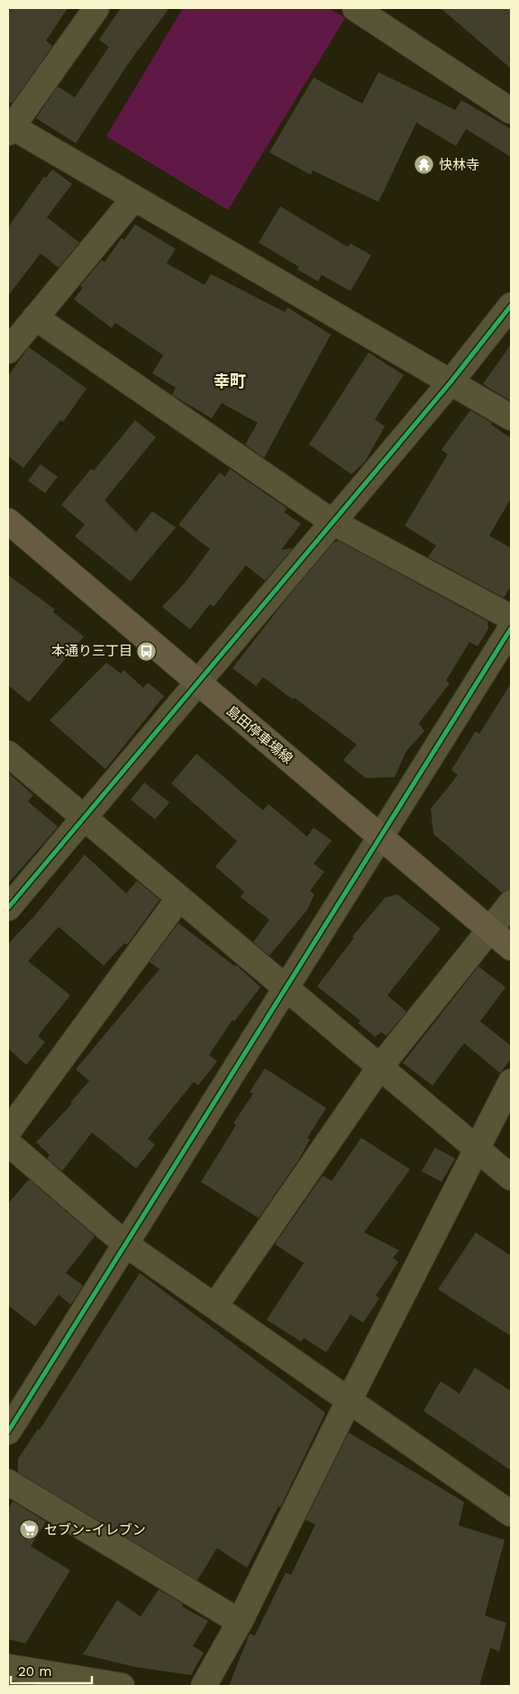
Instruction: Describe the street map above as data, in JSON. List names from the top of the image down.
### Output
{
  "streets": {
    "main road": ["島田停車場線"]
  },
  "districts": ["幸町"],
  "places": {
    "temple": ["快林寺"],
    "bus stop": ["本通り三丁目"],
    "supermarket": ["セブン-イレブン"]
  },
  "scale_bar": "20 m"
}
